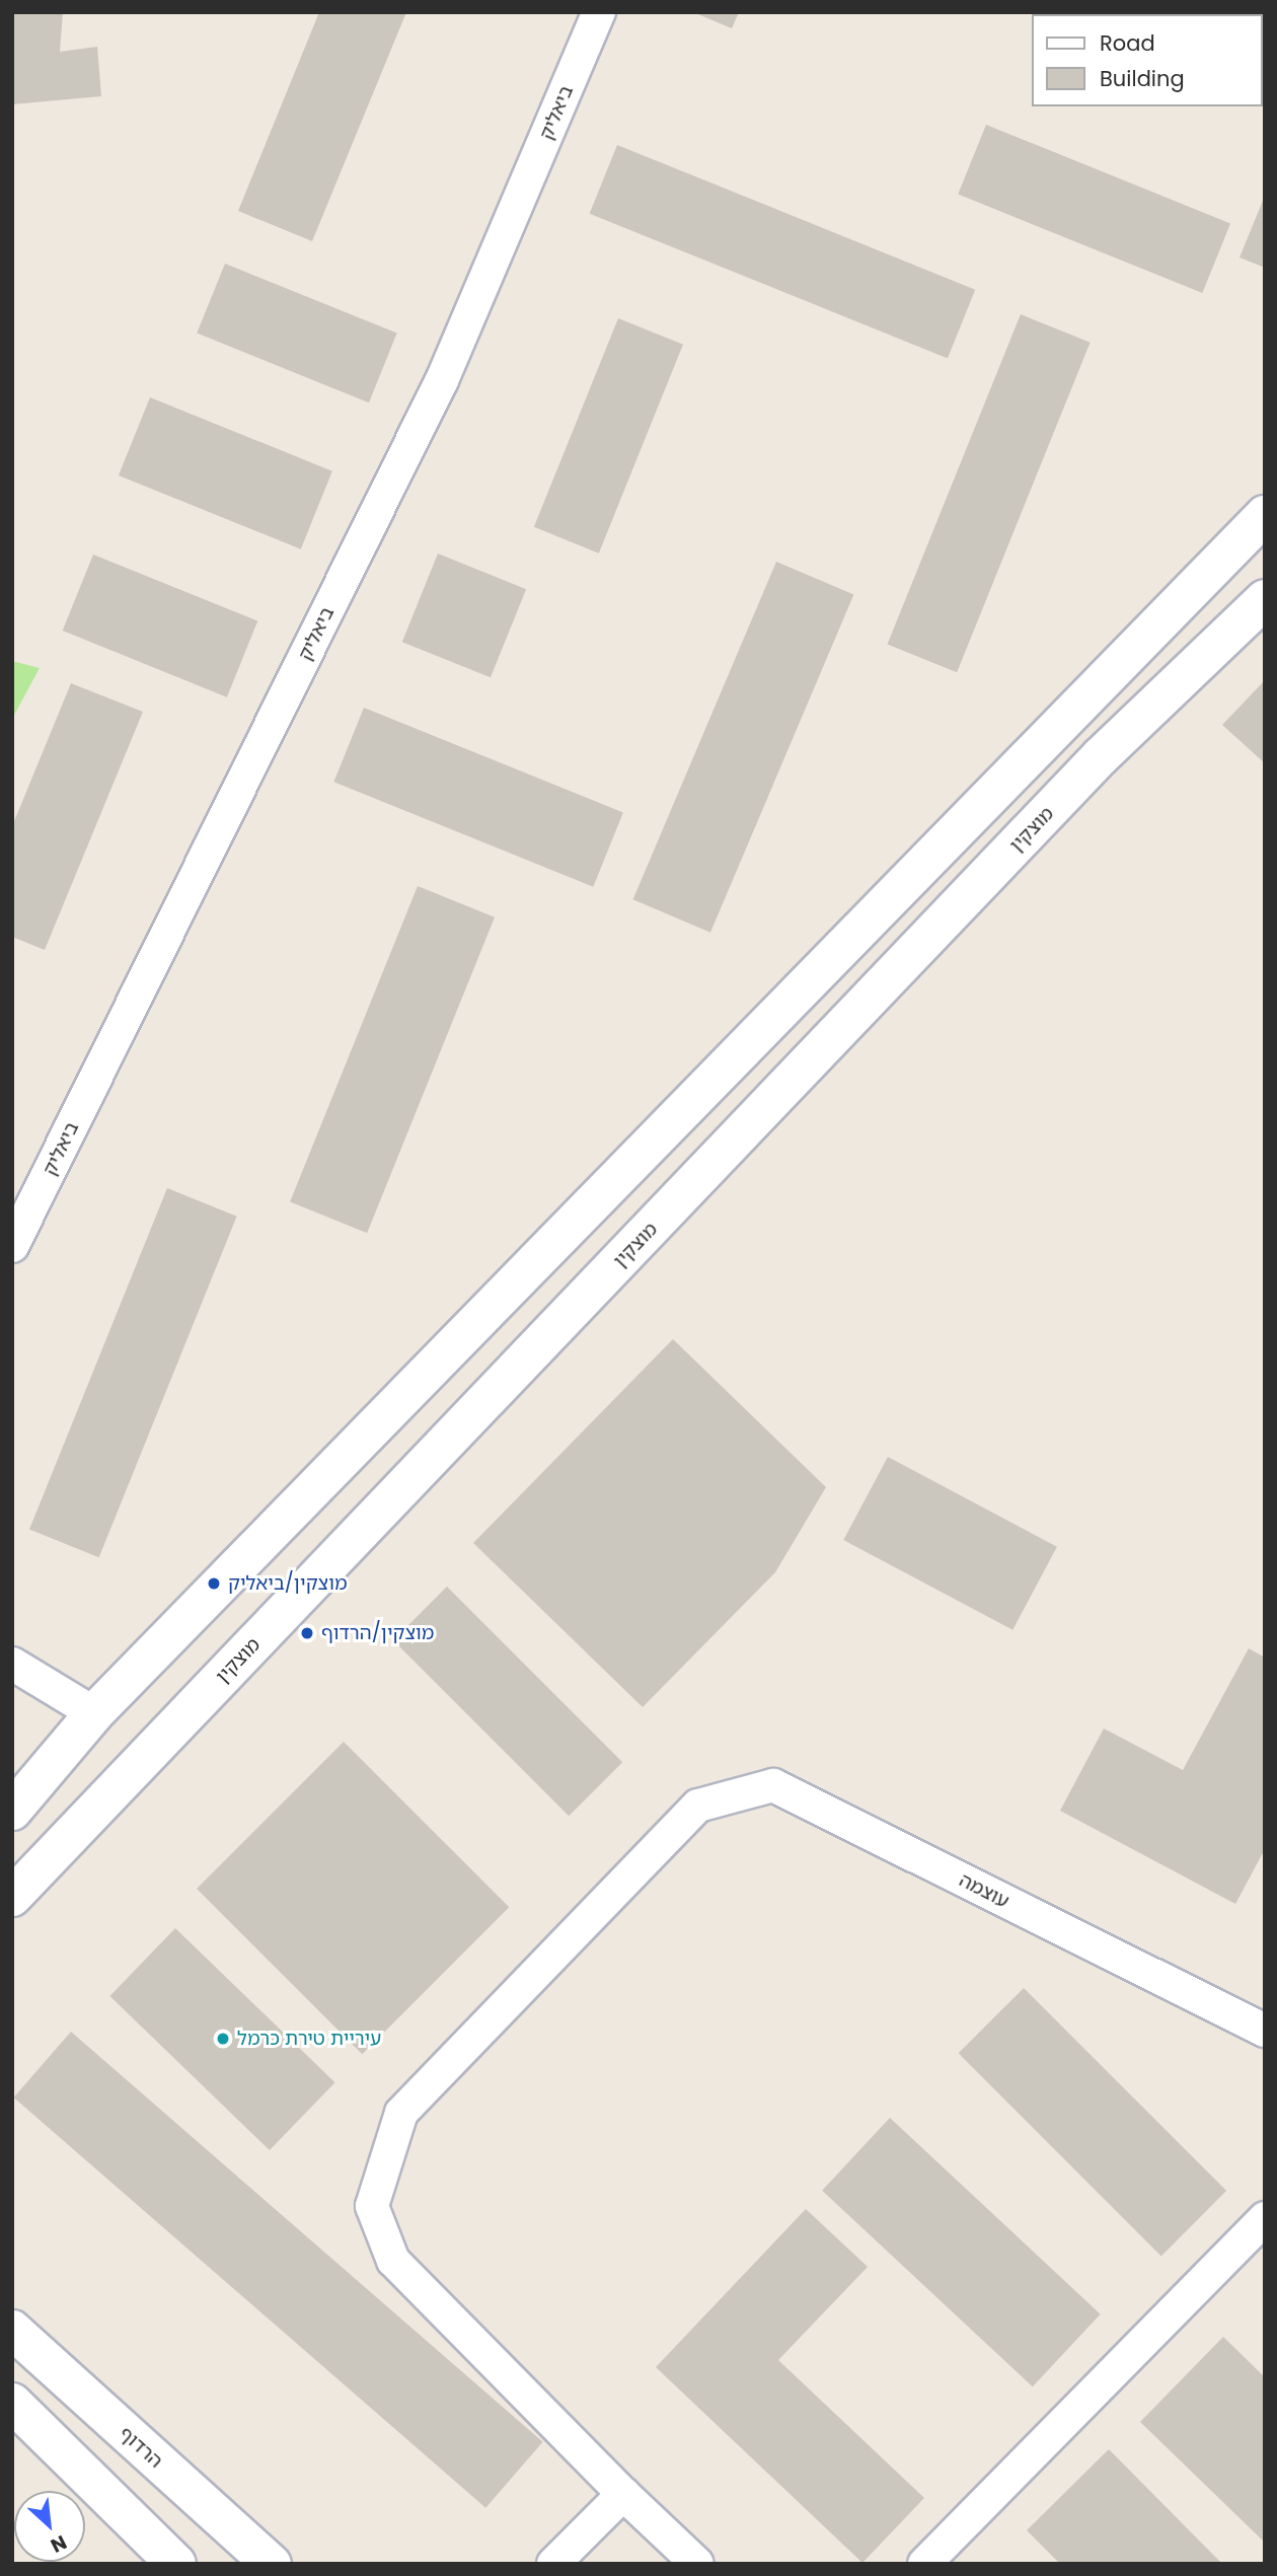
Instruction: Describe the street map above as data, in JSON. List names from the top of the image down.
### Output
{
  "streets": {
    "street": [
      "ביאליק",
      "מוצקין",
      "עוצמה",
      "הרדוף"
    ]
  },
  "places": ["מוצקין/ביאליק", "מוצקין/הרדוף", "עיריית טירת כרמל"],
  "legend": ["Road", "Building"],
  "north": "bottom right"
}
